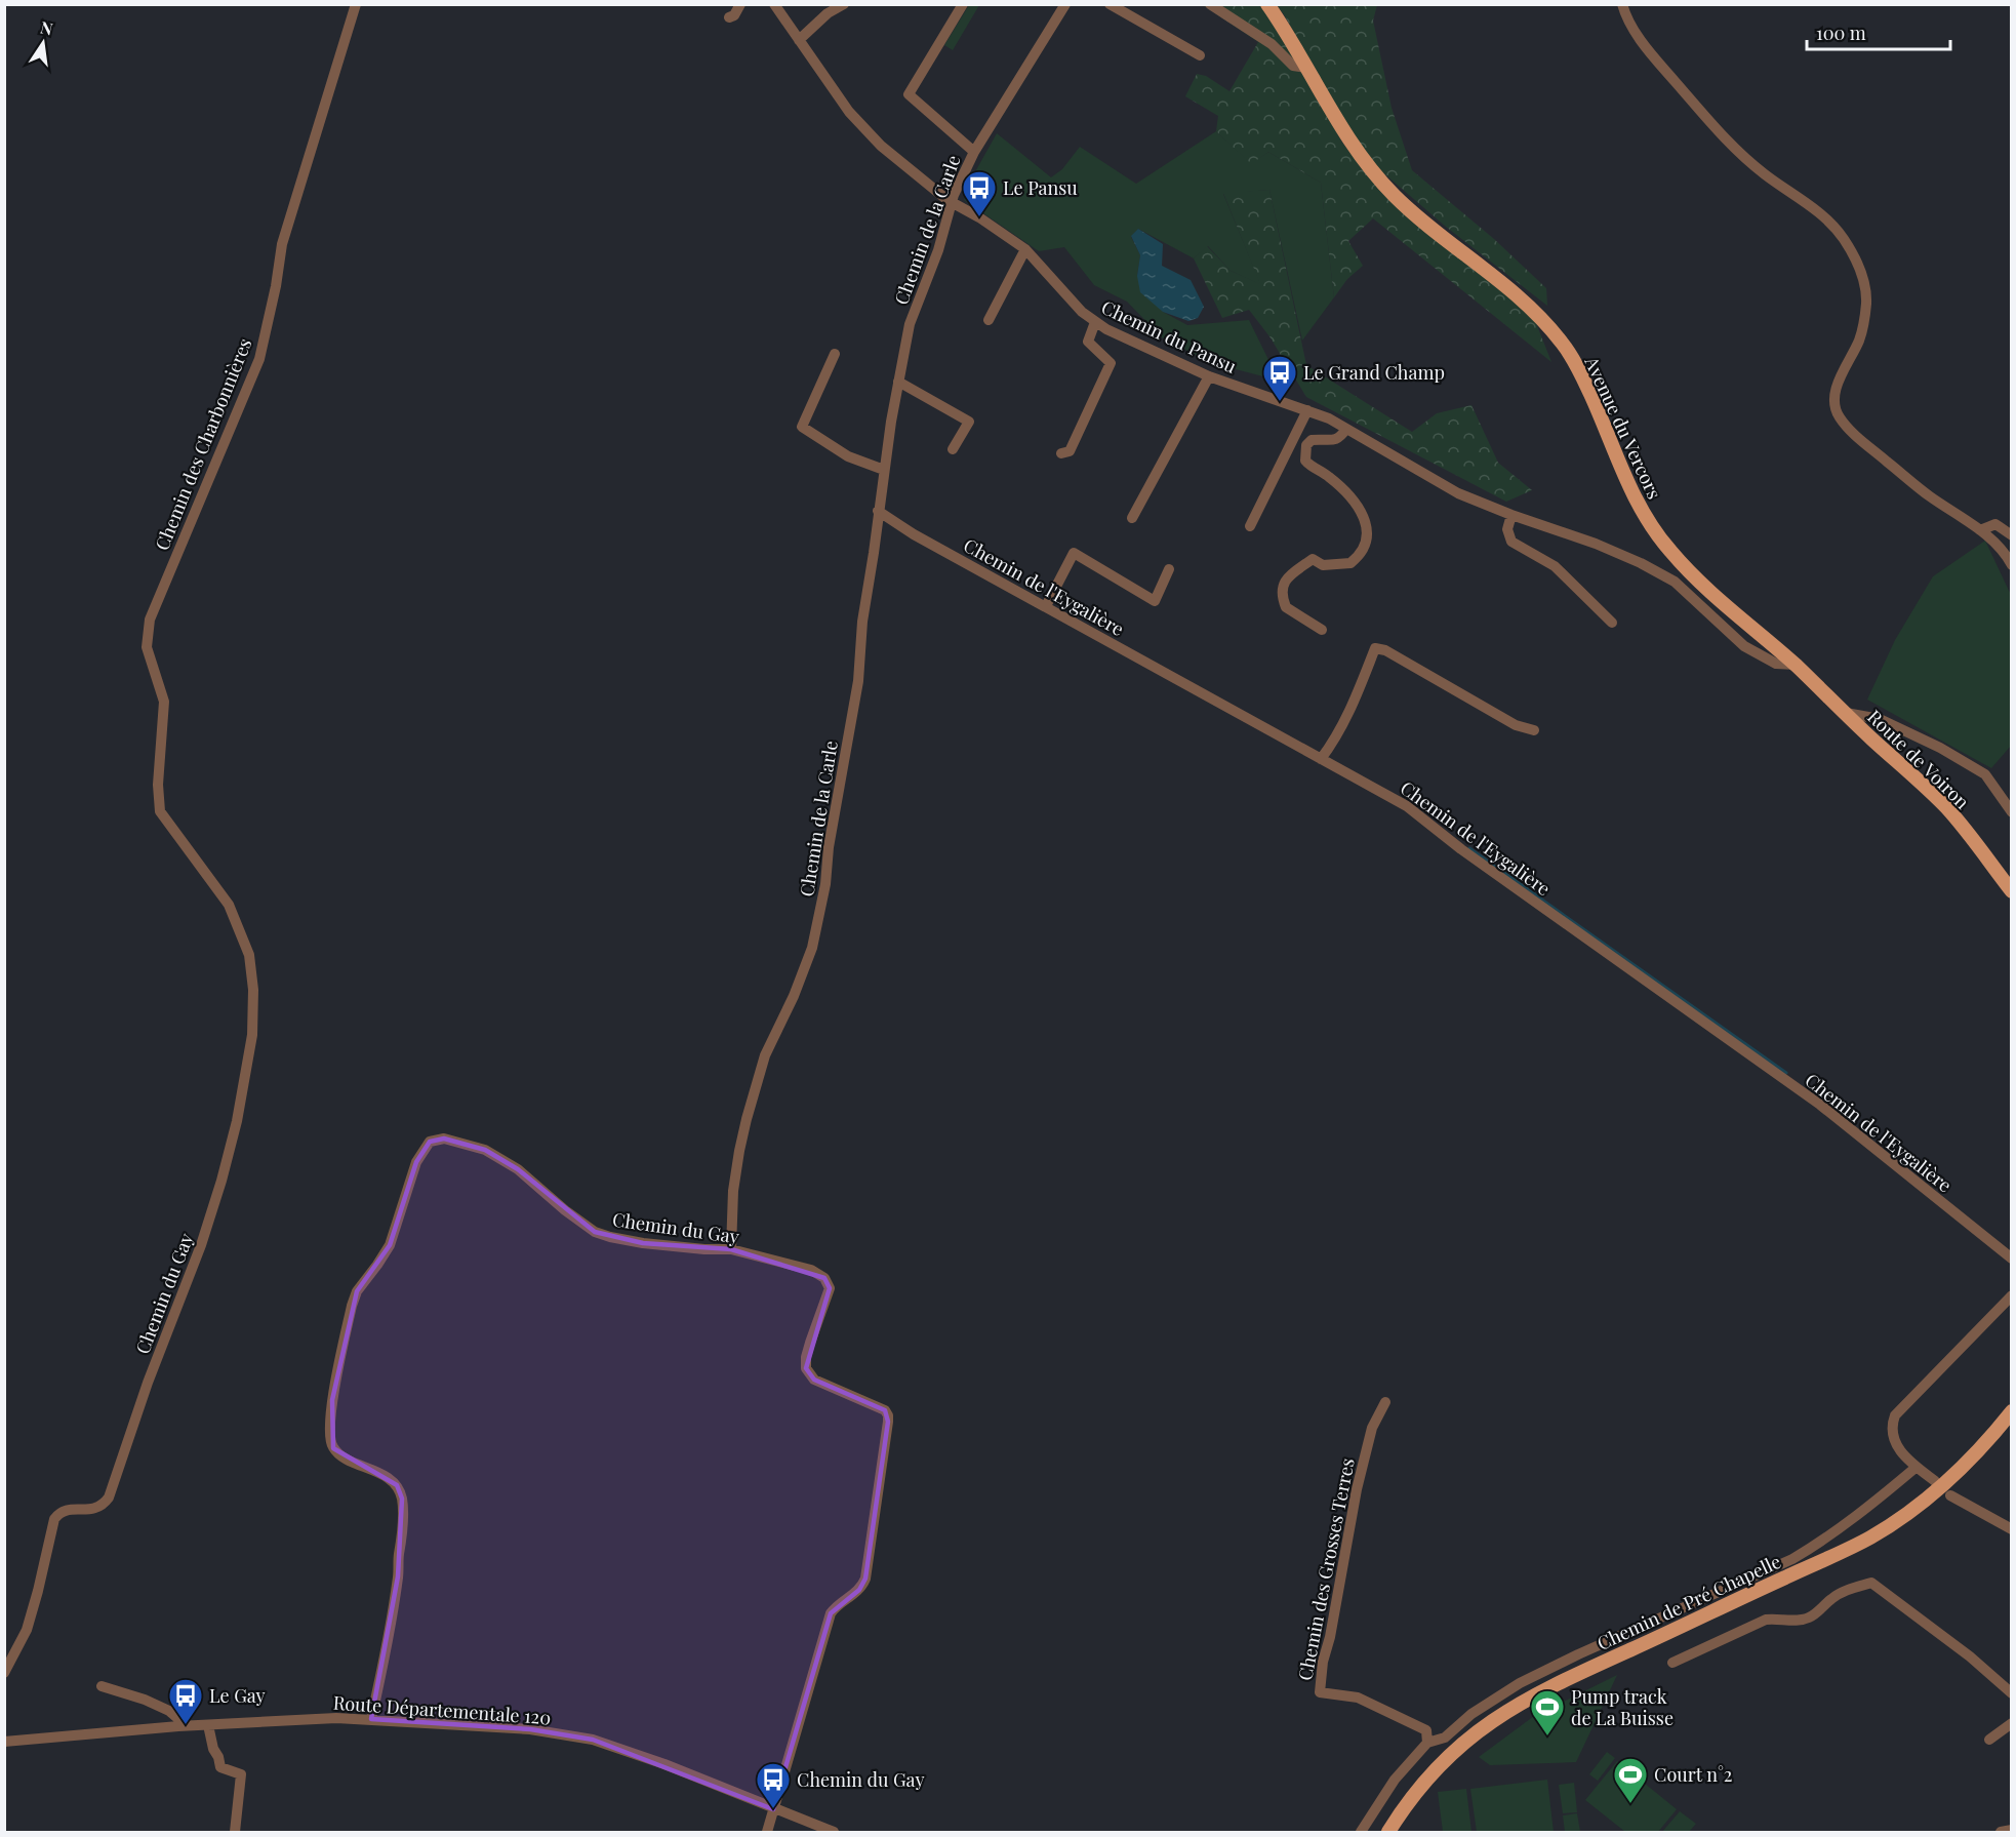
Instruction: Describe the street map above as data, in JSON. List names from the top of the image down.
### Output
{
  "streets": {
    "main road": ["Avenue du Vercors", "Route de Voiron", "Chemin de Pré Chapelle"],
    "street": [
      "Chemin de la Carle",
      "Chemin du Pansu",
      "Chemin des Charbonnières",
      "Chemin de l'Eygalière",
      "Chemin du Gay",
      "Chemin des Grosses Terres",
      "Route Départementale 120"
    ]
  },
  "crossings": [
    ["Chemin de la Carle", "Chemin du Pansu"],
    ["Chemin de la Carle", "Chemin de l'Eygalière"],
    ["Chemin de la Carle", "Chemin du Gay"],
    ["Chemin du Pansu", "Avenue du Vercors"],
    ["Avenue du Vercors", "Route de Voiron"],
    ["Chemin des Charbonnières", "Chemin du Gay"],
    ["Chemin du Gay", "Route Départementale 120"]
  ],
  "places": {
    "bus stop": [
      "Le Pansu",
      "Le Grand Champ",
      "Le Gay",
      "Chemin du Gay"
    ],
    "sports": ["Pump track de La Buisse", "Court n°2"]
  },
  "scale_bar": "100 m",
  "north": "top"
}
